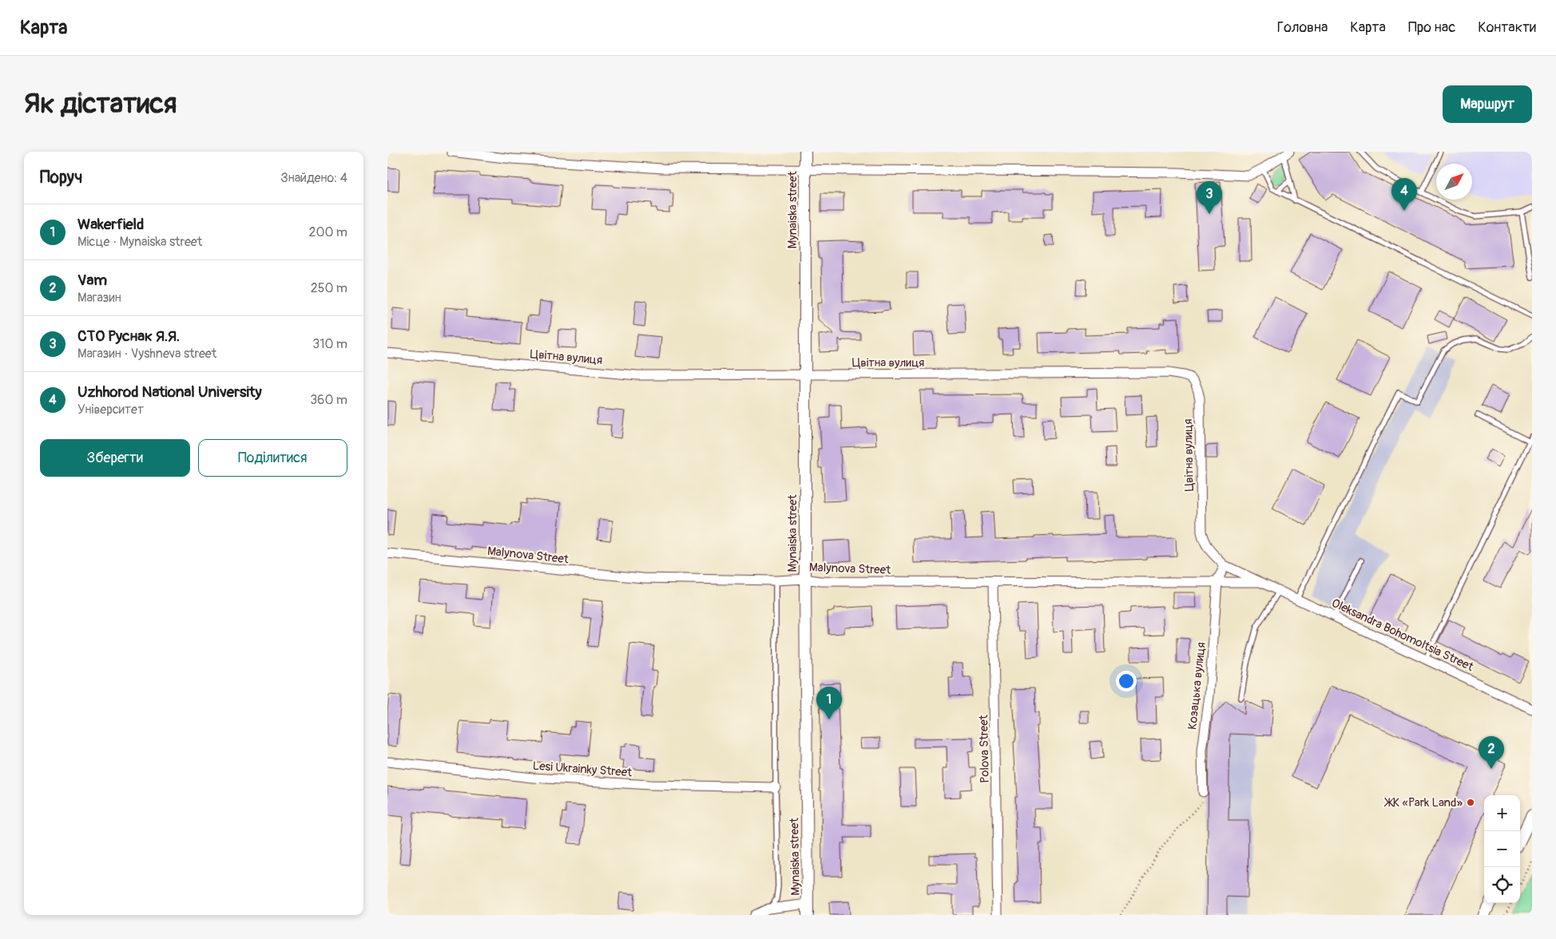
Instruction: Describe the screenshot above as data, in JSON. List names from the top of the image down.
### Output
{
  "streets": {
    "street": [
      "Mynaiska street",
      "Цвітна вулиця",
      "Malynova Street",
      "Oleksandra Bohomoltsia Street",
      "Козацька вулиця",
      "Polova Street",
      "Lesi Ukrainky Street"
    ]
  },
  "crossings": [
    ["Mynaiska street", "Цвітна вулиця"],
    ["Mynaiska street", "Malynova Street"],
    ["Цвітна вулиця", "Oleksandra Bohomoltsia Street"],
    ["Malynova Street", "Oleksandra Bohomoltsia Street"],
    ["Malynova Street", "Козацька вулиця"],
    ["Malynova Street", "Polova Street"]
  ],
  "places": ["ЖК «Park Land»"],
  "north": "top right",
  "page": {
    "header": "Карта",
    "nav": [
      "Головна",
      "Карта",
      "Про нас",
      "Контакти"
    ],
    "buttons": [
      "Маршрут",
      ["Зберегти", "Поділитися"]
    ],
    "title": "Як дістатися",
    "heading": ["Поруч", "Знайдено: 4"],
    "pins": [
      "4",
      "3",
      "1",
      "2"
    ],
    "list": [
      {
        "mark": "1",
        "name": "Wakerfield",
        "note": "Місце · Mynaiska street",
        "value": "200 m"
      },
      {
        "mark": "2",
        "name": "Vam",
        "note": "Магазин",
        "value": "250 m"
      },
      {
        "mark": "3",
        "name": "СТО Руснак Я.Я.",
        "note": "Магазин · Vyshneva street",
        "value": "310 m"
      },
      {
        "mark": "4",
        "name": "Uzhhorod National University",
        "note": "Університет",
        "value": "360 m"
      }
    ],
    "map_buttons": ["+", "−"]
  }
}
